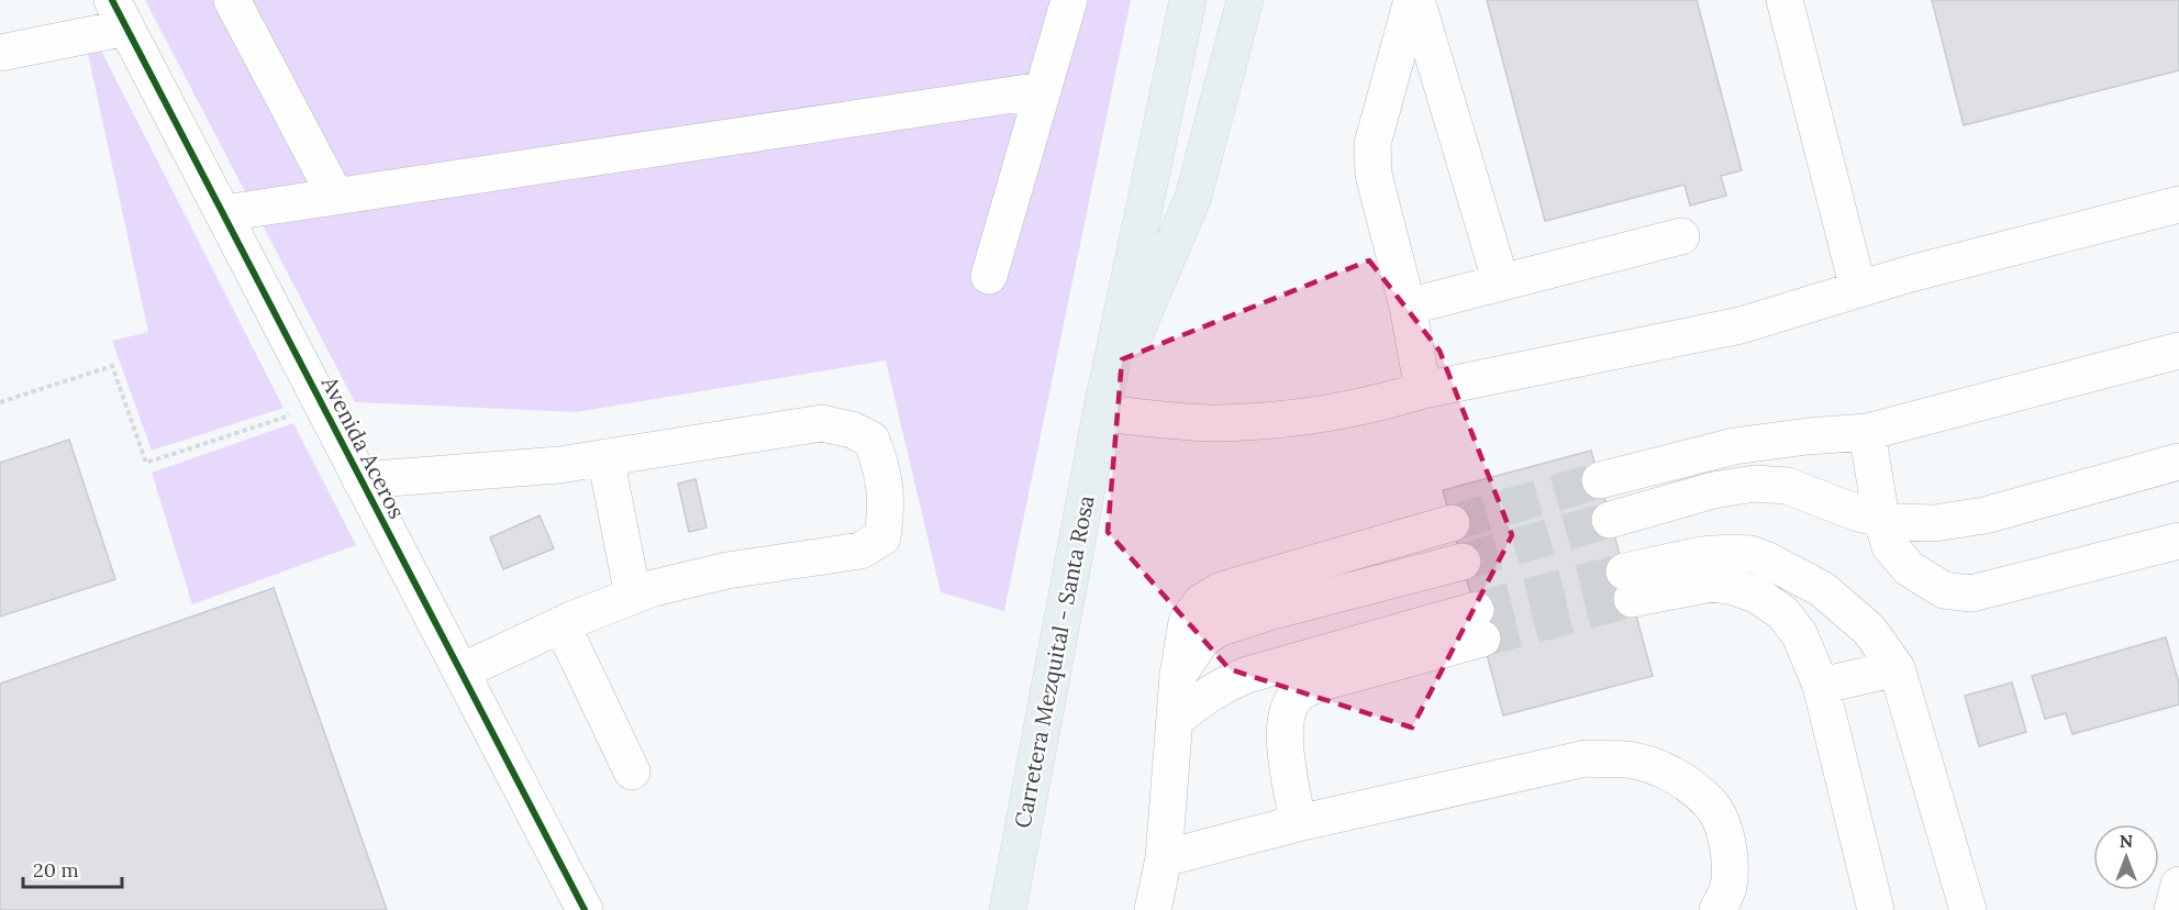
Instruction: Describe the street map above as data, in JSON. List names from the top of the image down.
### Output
{
  "streets": {
    "main road": ["Carretera Mezquital - Santa Rosa"],
    "street": ["Avenida Aceros"]
  },
  "scale_bar": "20 m",
  "north": "top"
}
